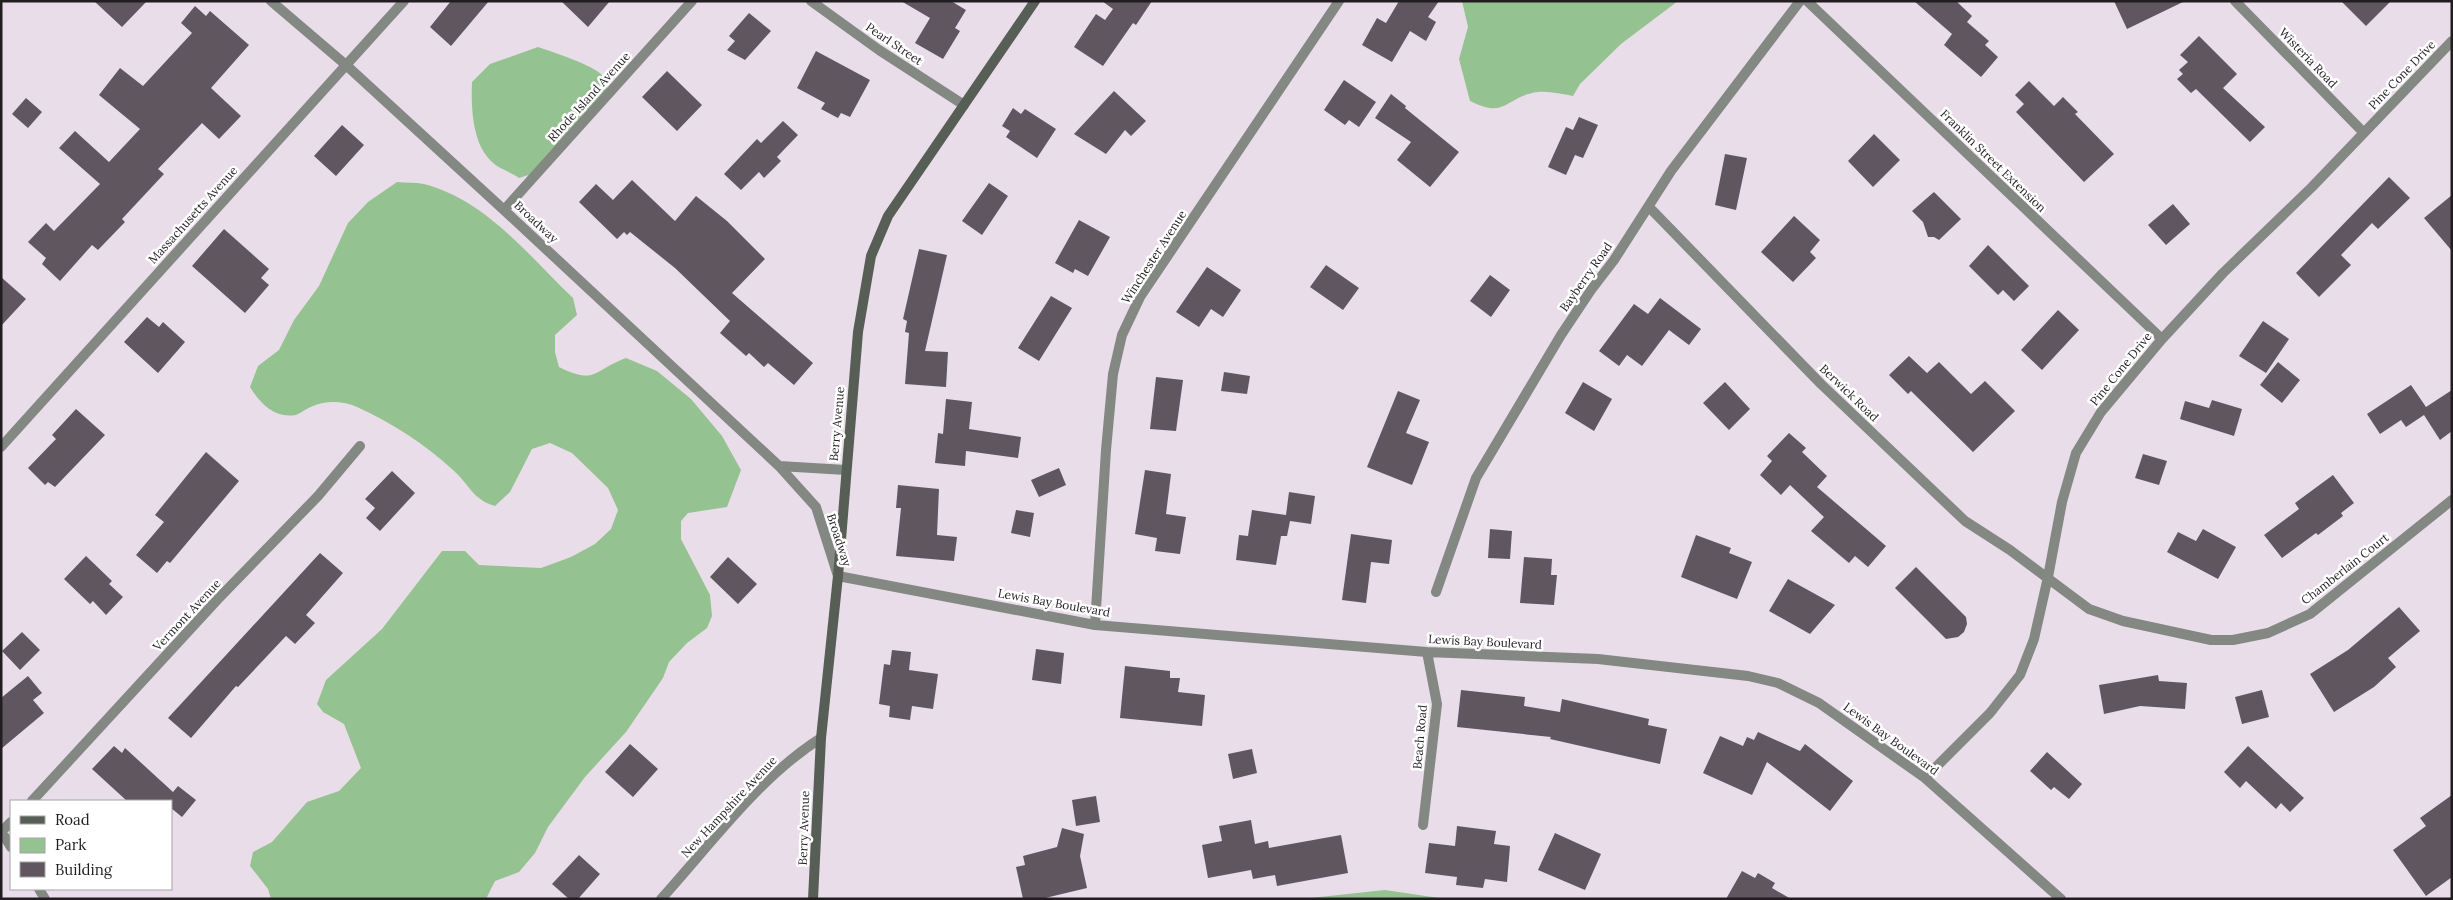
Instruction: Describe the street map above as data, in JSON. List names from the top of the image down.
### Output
{
  "streets": {
    "street": [
      "Pearl Street",
      "Wisteria Road",
      "Pine Cone Drive",
      "Rhode Island Avenue",
      "Franklin Street Extension",
      "Massachusetts Avenue",
      "Broadway",
      "Winchester Avenue",
      "Bayberry Road",
      "Berwick Road",
      "Berry Avenue",
      "Chamberlain Court",
      "Lewis Bay Boulevard",
      "Vermont Avenue",
      "Beach Road",
      "New Hampshire Avenue"
    ]
  },
  "crossings": [
    ["Pearl Street", "Berry Avenue"],
    ["Wisteria Road", "Pine Cone Drive"],
    ["Pine Cone Drive", "Franklin Street Extension"],
    ["Pine Cone Drive", "Berwick Road"],
    ["Pine Cone Drive", "Chamberlain Court"],
    ["Pine Cone Drive", "Lewis Bay Boulevard"],
    ["Rhode Island Avenue", "Broadway"],
    ["Massachusetts Avenue", "Broadway"],
    ["Broadway", "Berry Avenue"],
    ["Broadway", "Lewis Bay Boulevard"],
    ["Winchester Avenue", "Lewis Bay Boulevard"],
    ["Bayberry Road", "Berwick Road"],
    ["Berwick Road", "Chamberlain Court"],
    ["Berry Avenue", "Lewis Bay Boulevard"],
    ["Berry Avenue", "New Hampshire Avenue"],
    ["Lewis Bay Boulevard", "Beach Road"]
  ],
  "legend": ["Road", "Park", "Building"]
}
